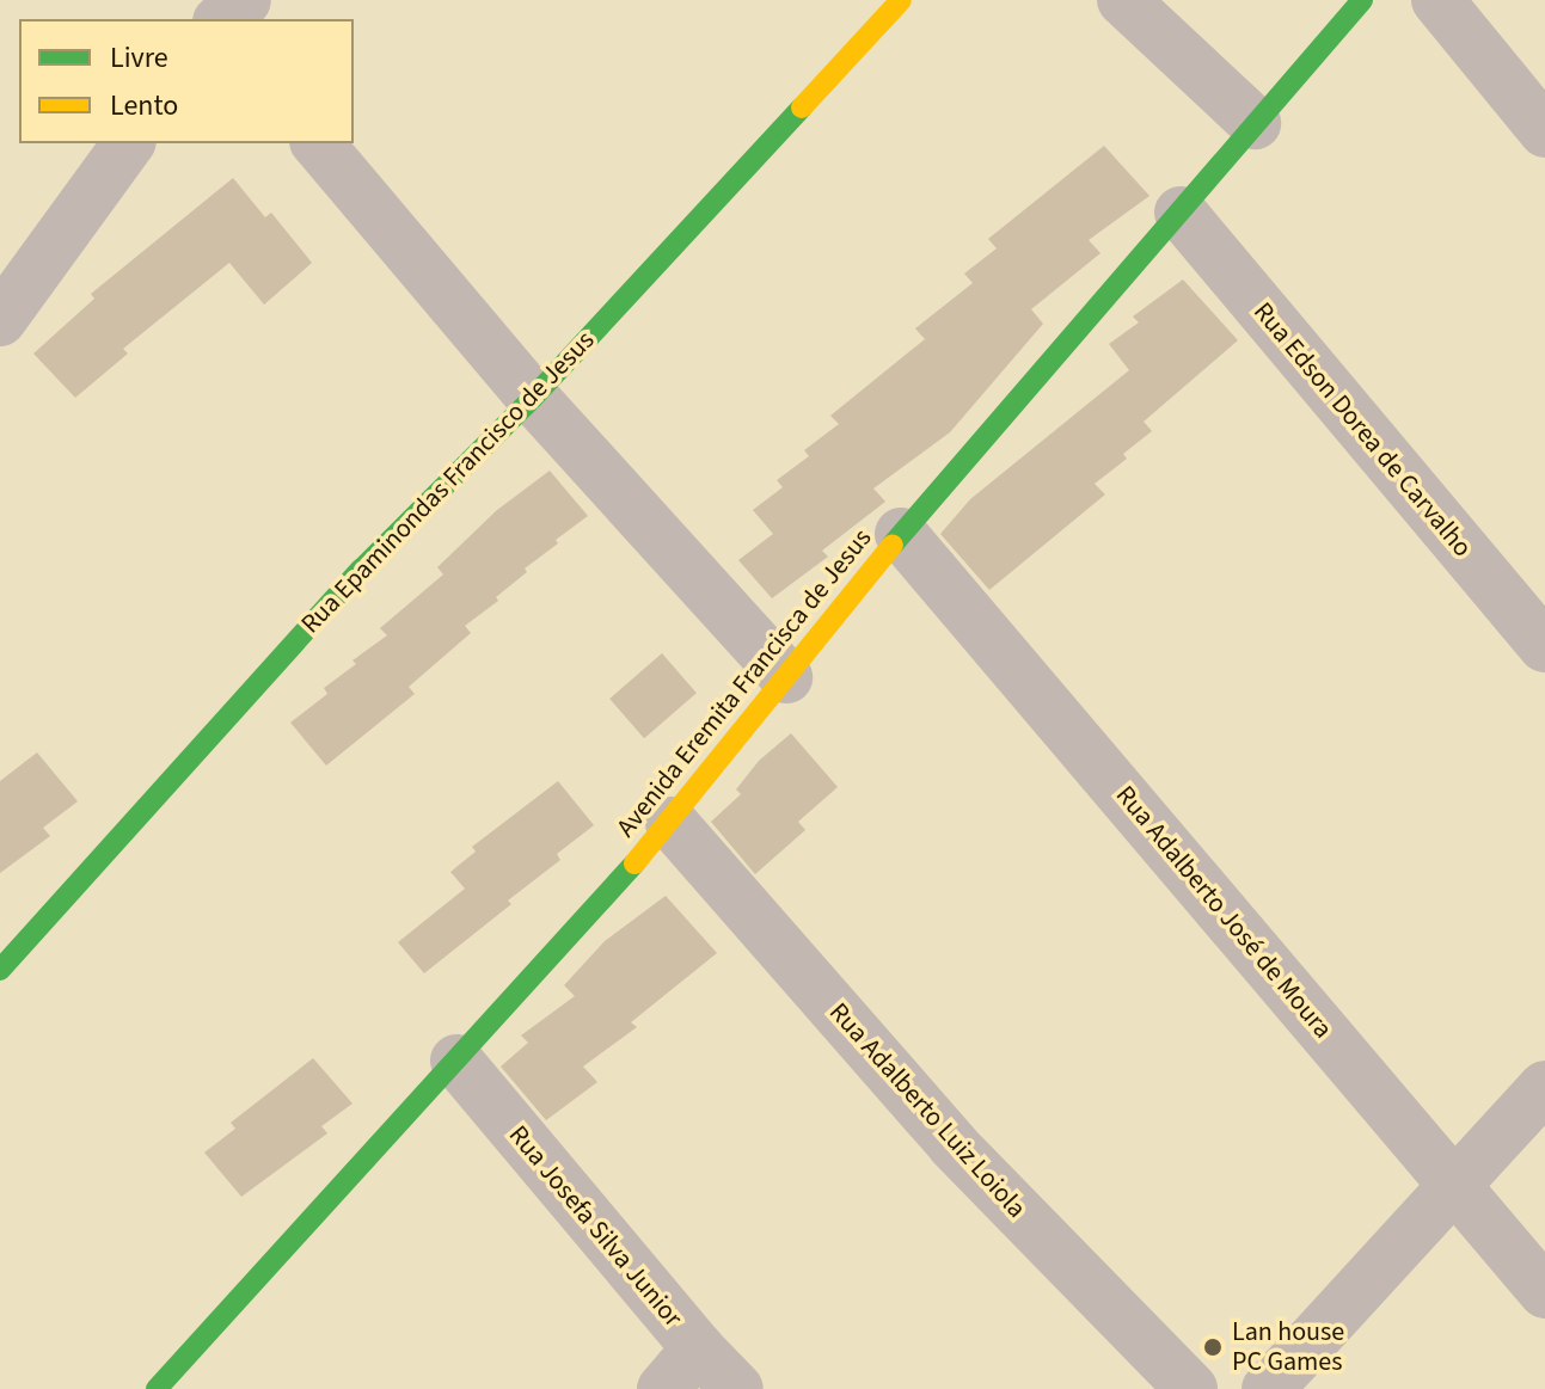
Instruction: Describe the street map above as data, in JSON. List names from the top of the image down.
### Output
{
  "streets": {
    "street": [
      "Rua Edson Dorea de Carvalho",
      "Rua Epaminondas Francisco de Jesus",
      "Avenida Eremita Francisca de Jesus",
      "Rua Adalberto José de Moura",
      "Rua Adalberto Luiz Loiola",
      "Rua Josefa Silva Junior"
    ]
  },
  "crossings": [
    ["Rua Edson Dorea de Carvalho", "Avenida Eremita Francisca de Jesus"],
    ["Avenida Eremita Francisca de Jesus", "Rua Adalberto José de Moura"],
    ["Avenida Eremita Francisca de Jesus", "Rua Adalberto Luiz Loiola"],
    ["Avenida Eremita Francisca de Jesus", "Rua Josefa Silva Junior"]
  ],
  "places": ["Lan house PC Games"],
  "legend": ["Livre", "Lento"]
}
